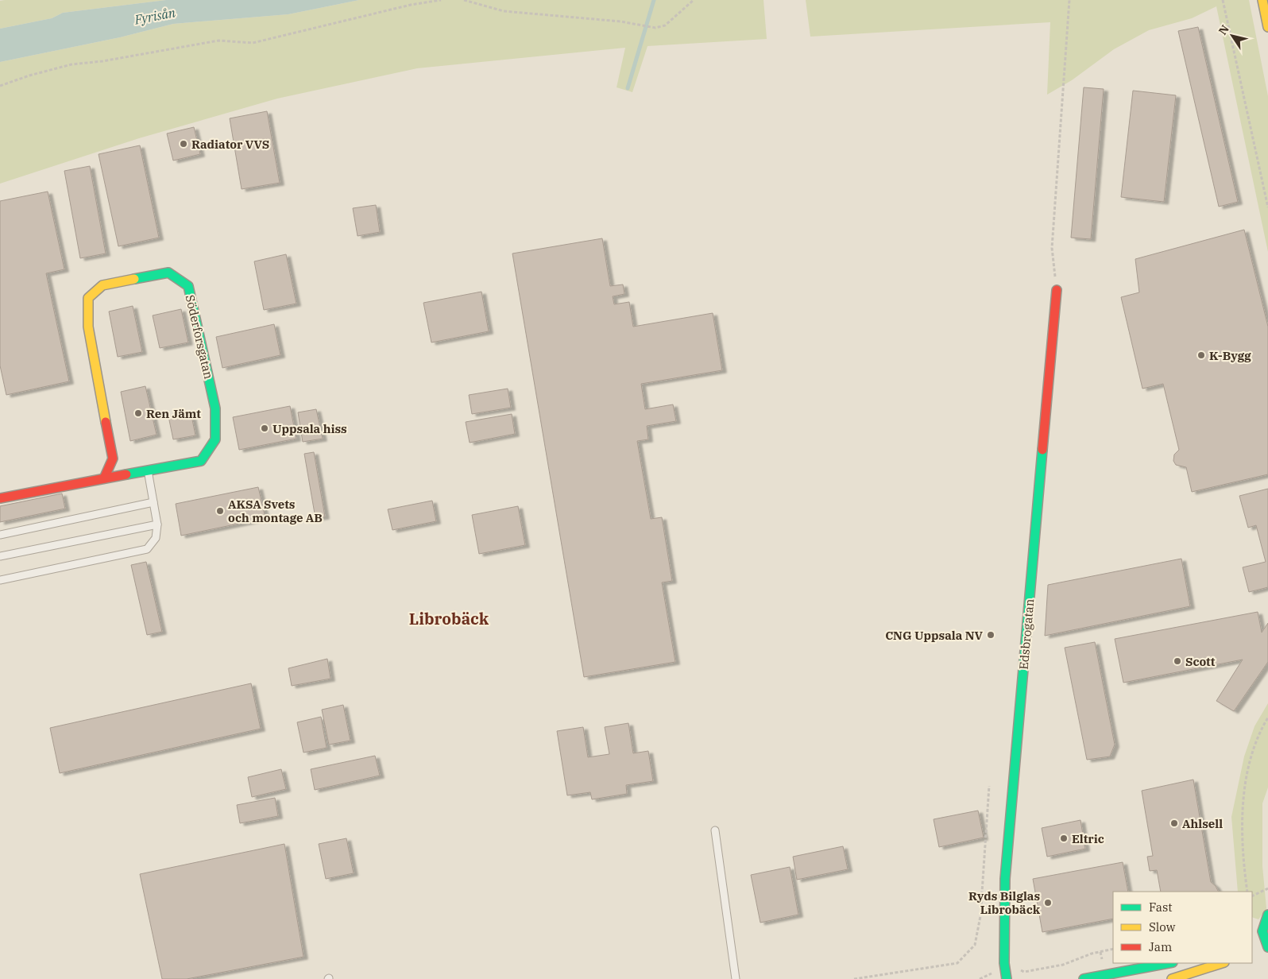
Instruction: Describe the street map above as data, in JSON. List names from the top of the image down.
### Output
{
  "streets": {
    "street": ["Söderforsgatan", "Edsbrogatan"]
  },
  "districts": ["Librobäck"],
  "water": ["Fyrisån"],
  "places": [
    "Radiator VVS",
    "K-Bygg",
    "Ren Jämt",
    "Uppsala hiss",
    "AKSA Svets och montage AB",
    "CNG Uppsala NV",
    "Scott",
    "Ahlsell",
    "Eltric",
    "Ryds Bilglas Librobäck"
  ],
  "legend": ["Fast", "Slow", "Jam"],
  "north": "top left"
}
